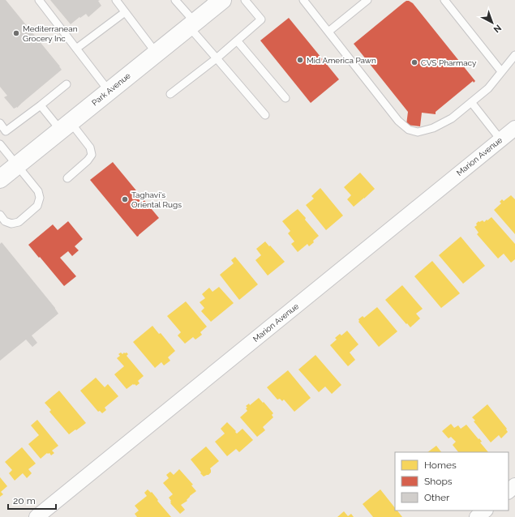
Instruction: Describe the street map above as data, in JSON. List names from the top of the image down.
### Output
{
  "streets": {
    "main road": ["Park Avenue"],
    "street": ["Marion Avenue"]
  },
  "places": [
    "Mediterranean Grocery Inc",
    "Mid America Pawn",
    "CVS Pharmacy",
    "Taghavi's Oriental Rugs"
  ],
  "legend": ["Homes", "Shops", "Other"],
  "scale_bar": "20 m",
  "north": "bottom right"
}
